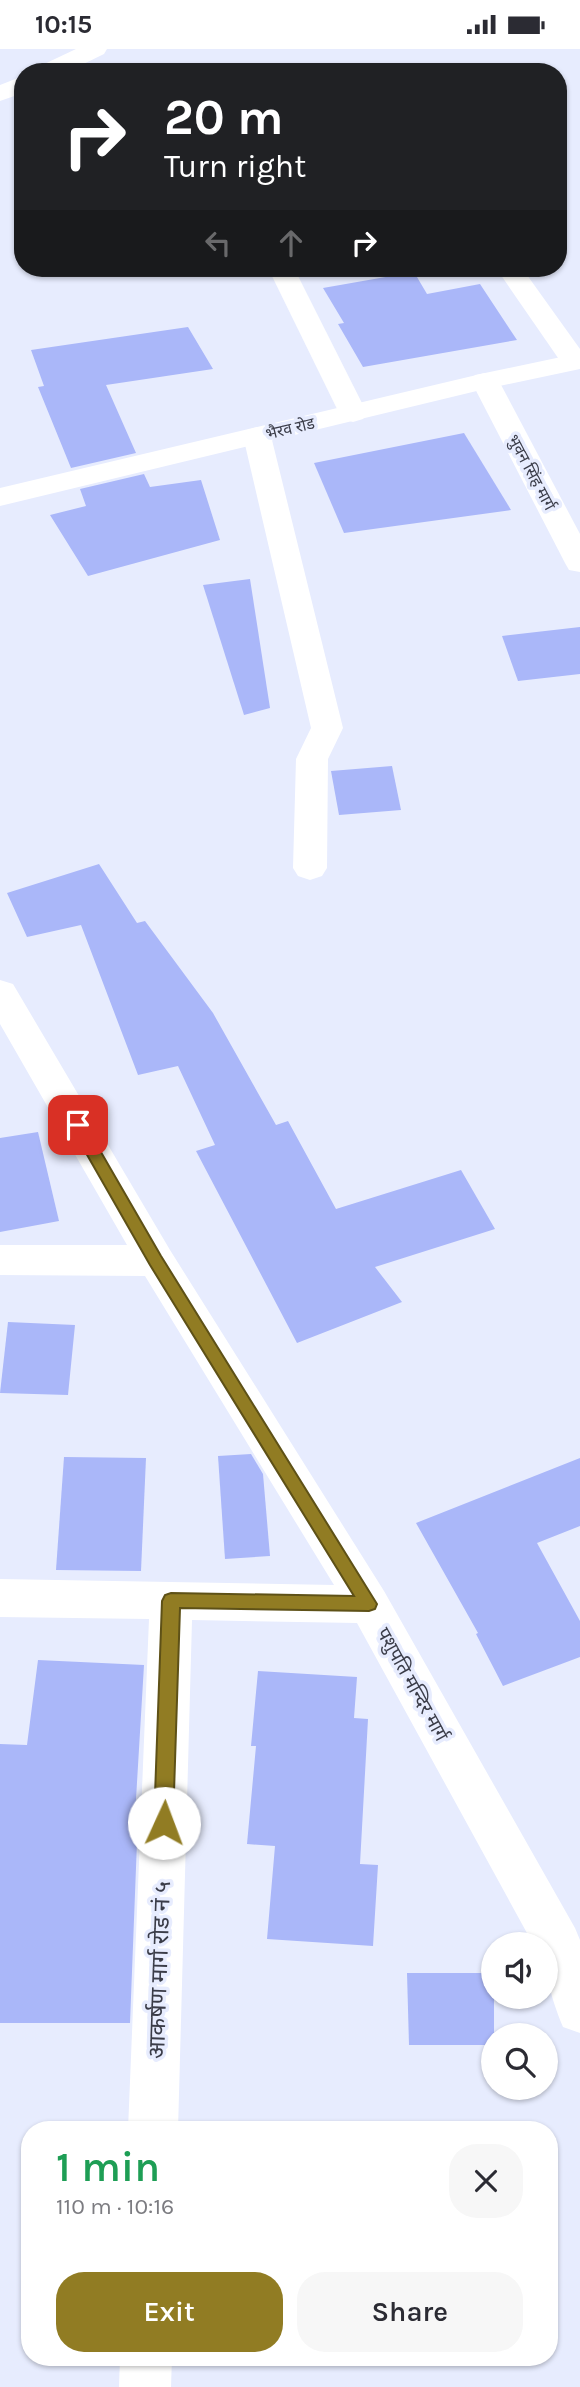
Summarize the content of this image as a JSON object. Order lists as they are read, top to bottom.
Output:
{
  "streets": {
    "street": [
      "भैरव रोड",
      "भुवन सिंह मार्ग",
      "पशुपति मन्दिर मार्ग",
      "आकर्षण मार्ग रोड नं ५"
    ]
  },
  "crossings": [
    ["भैरव रोड", "भुवन सिंह मार्ग"]
  ],
  "page": {
    "status": "10:15",
    "turn": ["20 m", "Turn right"],
    "heading": ["1 min", "110 m · 10:16"],
    "buttons": ["Exit", "Share"]
  }
}
